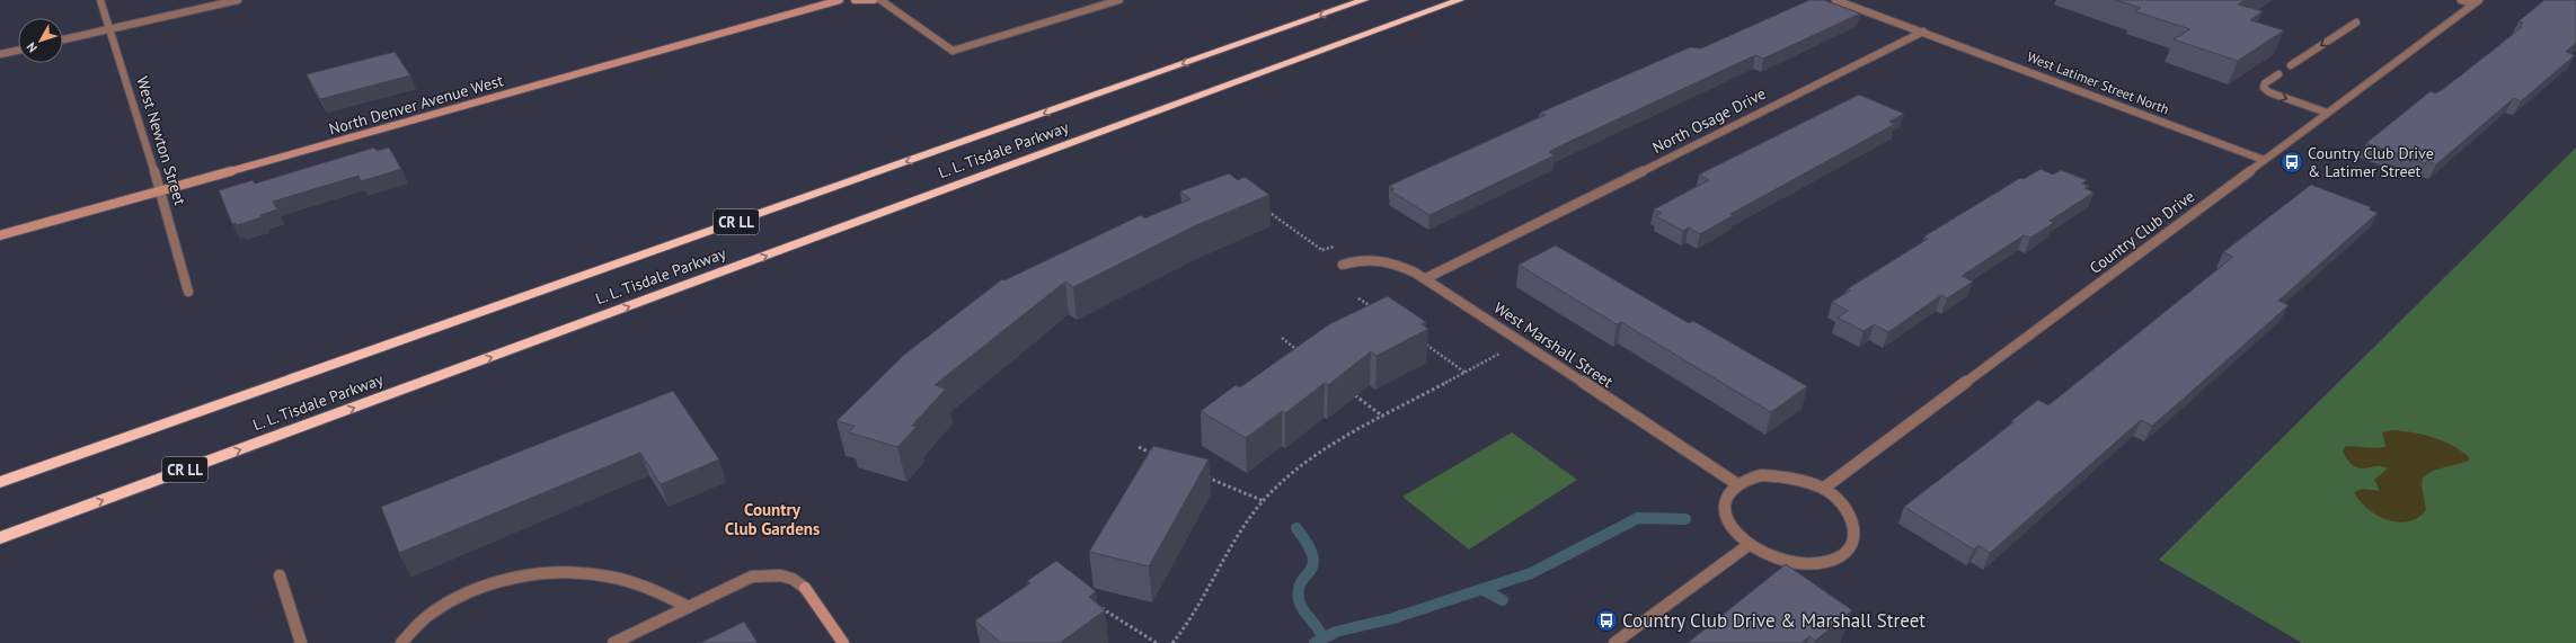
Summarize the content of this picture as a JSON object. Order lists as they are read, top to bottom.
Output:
{
  "streets": {
    "highway": ["L. L. Tisdale Parkway", "CR LL"],
    "street": [
      "West Latimer Street North",
      "North Denver Avenue West",
      "North Osage Drive",
      "West Newton Street",
      "Country Club Drive",
      "West Marshall Street"
    ]
  },
  "crossings": [
    ["West Latimer Street North", "North Osage Drive"],
    ["West Latimer Street North", "Country Club Drive"],
    ["North Denver Avenue West", "West Newton Street"],
    ["North Osage Drive", "West Marshall Street"],
    ["Country Club Drive", "West Marshall Street"]
  ],
  "districts": ["Country Club Gardens"],
  "places": {
    "bus stop": ["Country Club Drive & Latimer Street", "Country Club Drive & Marshall Street"]
  },
  "north": "bottom left"
}
